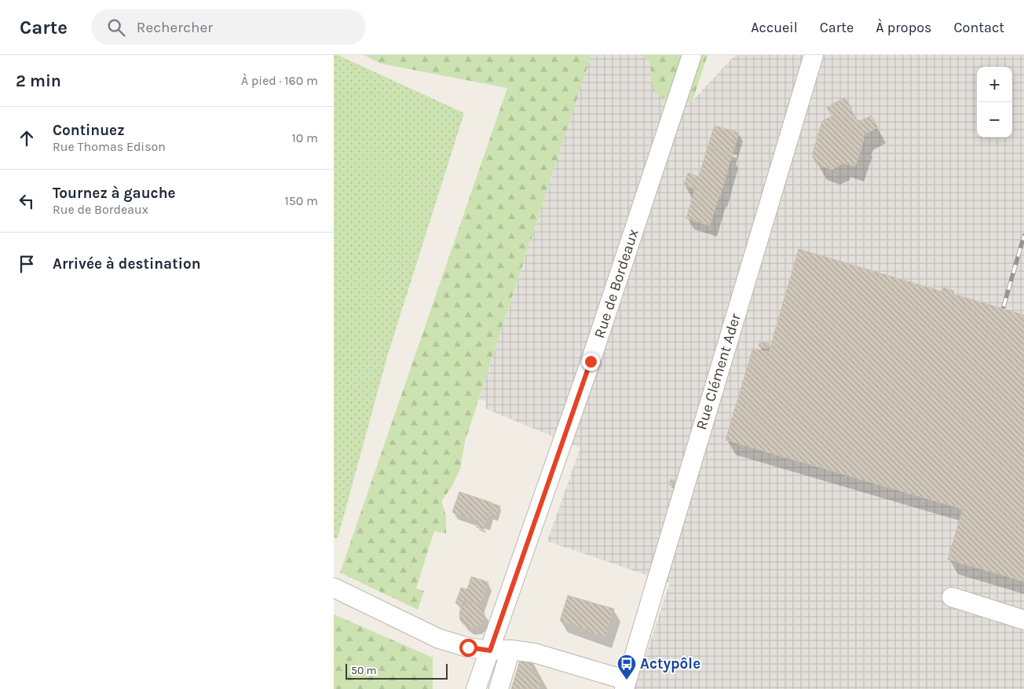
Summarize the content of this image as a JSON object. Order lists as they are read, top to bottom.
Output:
{
  "streets": {
    "street": ["Rue de Bordeaux", "Rue Clément Ader"]
  },
  "places": {
    "bus stop": ["Actypôle"]
  },
  "scale_bar": "50 m",
  "page": {
    "header": "Carte",
    "search": "Rechercher",
    "nav": [
      "Accueil",
      "Carte",
      "À propos",
      "Contact"
    ],
    "heading": ["2 min", "À pied · 160 m"],
    "map_buttons": ["+", "−"],
    "list": [
      ["Continuez", "Rue Thomas Edison", "10 m"],
      ["Tournez à gauche", "Rue de Bordeaux", "150 m"],
      "Arrivée à destination"
    ],
    "scale": "50 m"
  }
}
